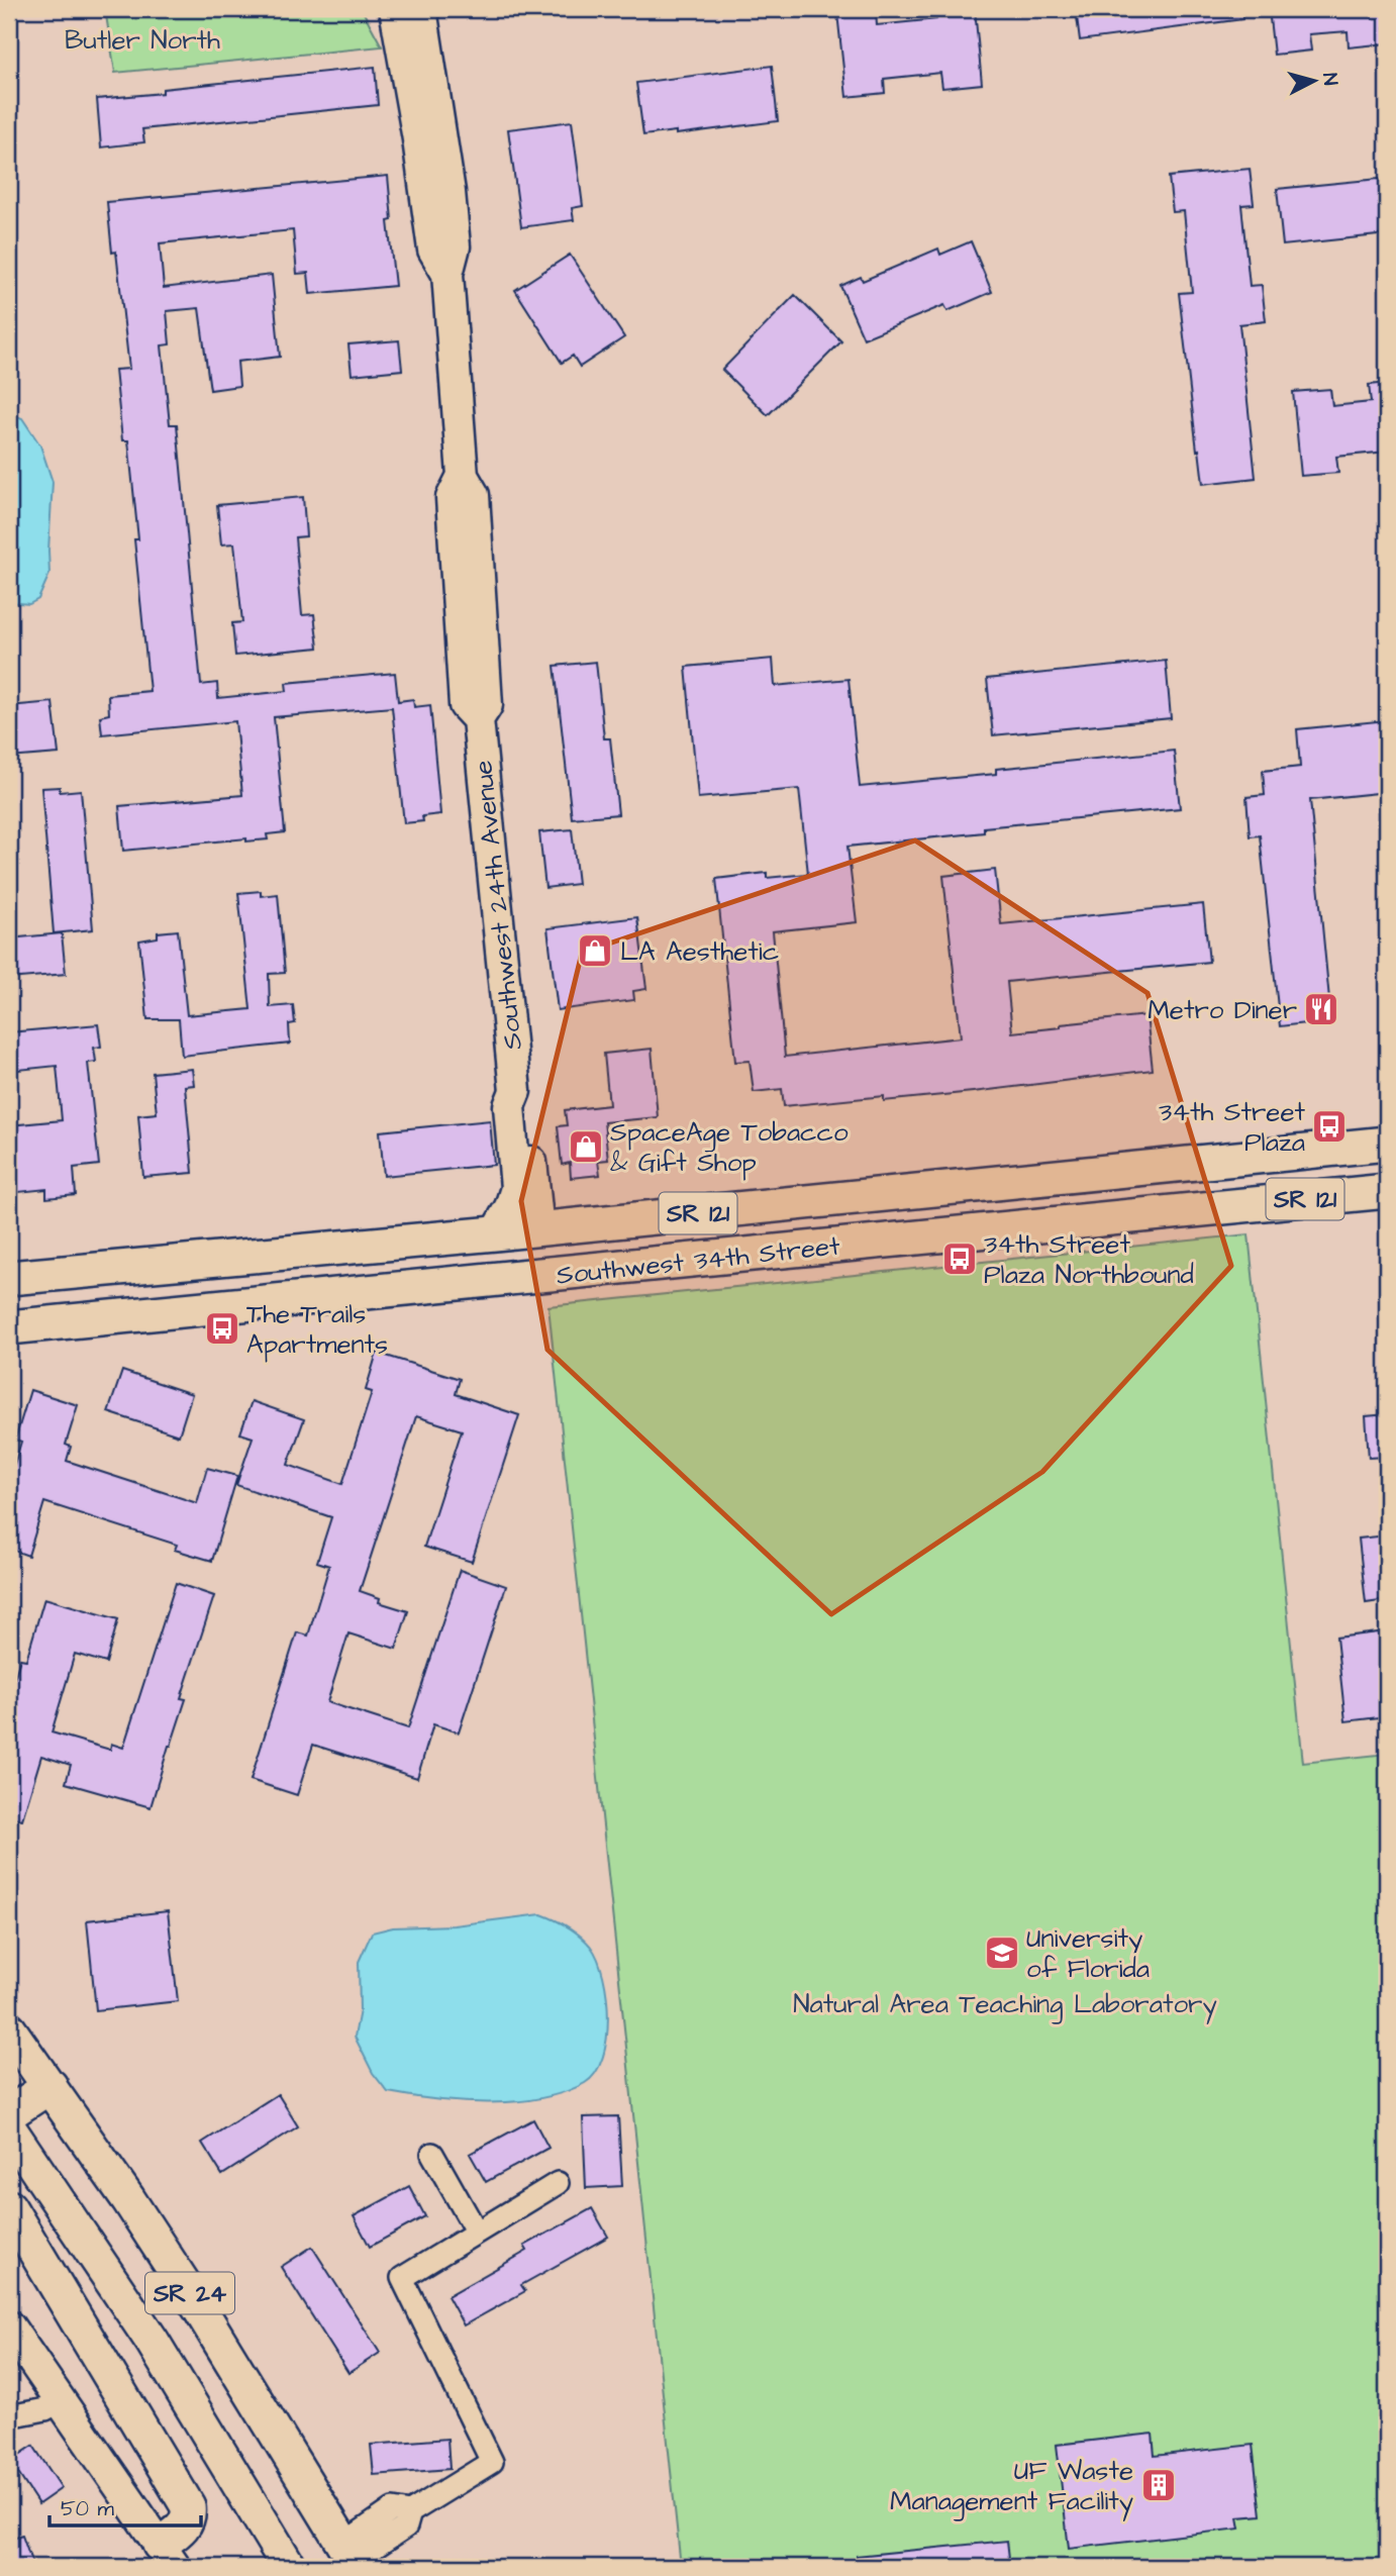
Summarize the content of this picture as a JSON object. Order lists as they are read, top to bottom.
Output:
{
  "streets": {
    "main road": ["SR 121", "Southwest 34th Street", "SR 24"],
    "street": ["Southwest 24th Avenue"]
  },
  "crossings": [
    ["Southwest 24th Avenue", "Southwest 34th Street"]
  ],
  "parks": ["Butler North", "Natural Area Teaching Laboratory"],
  "places": {
    "shop": ["LA Aesthetic", "SpaceAge Tobacco & Gift Shop"],
    "restaurant": ["Metro Diner"],
    "bus stop": ["34th Street Plaza", "34th Street Plaza Northbound", "The Trails Apartments"],
    "school or university": ["University of Florida"],
    "building": ["UF Waste Management Facility"]
  },
  "scale_bar": "50 m",
  "north": "right"
}
